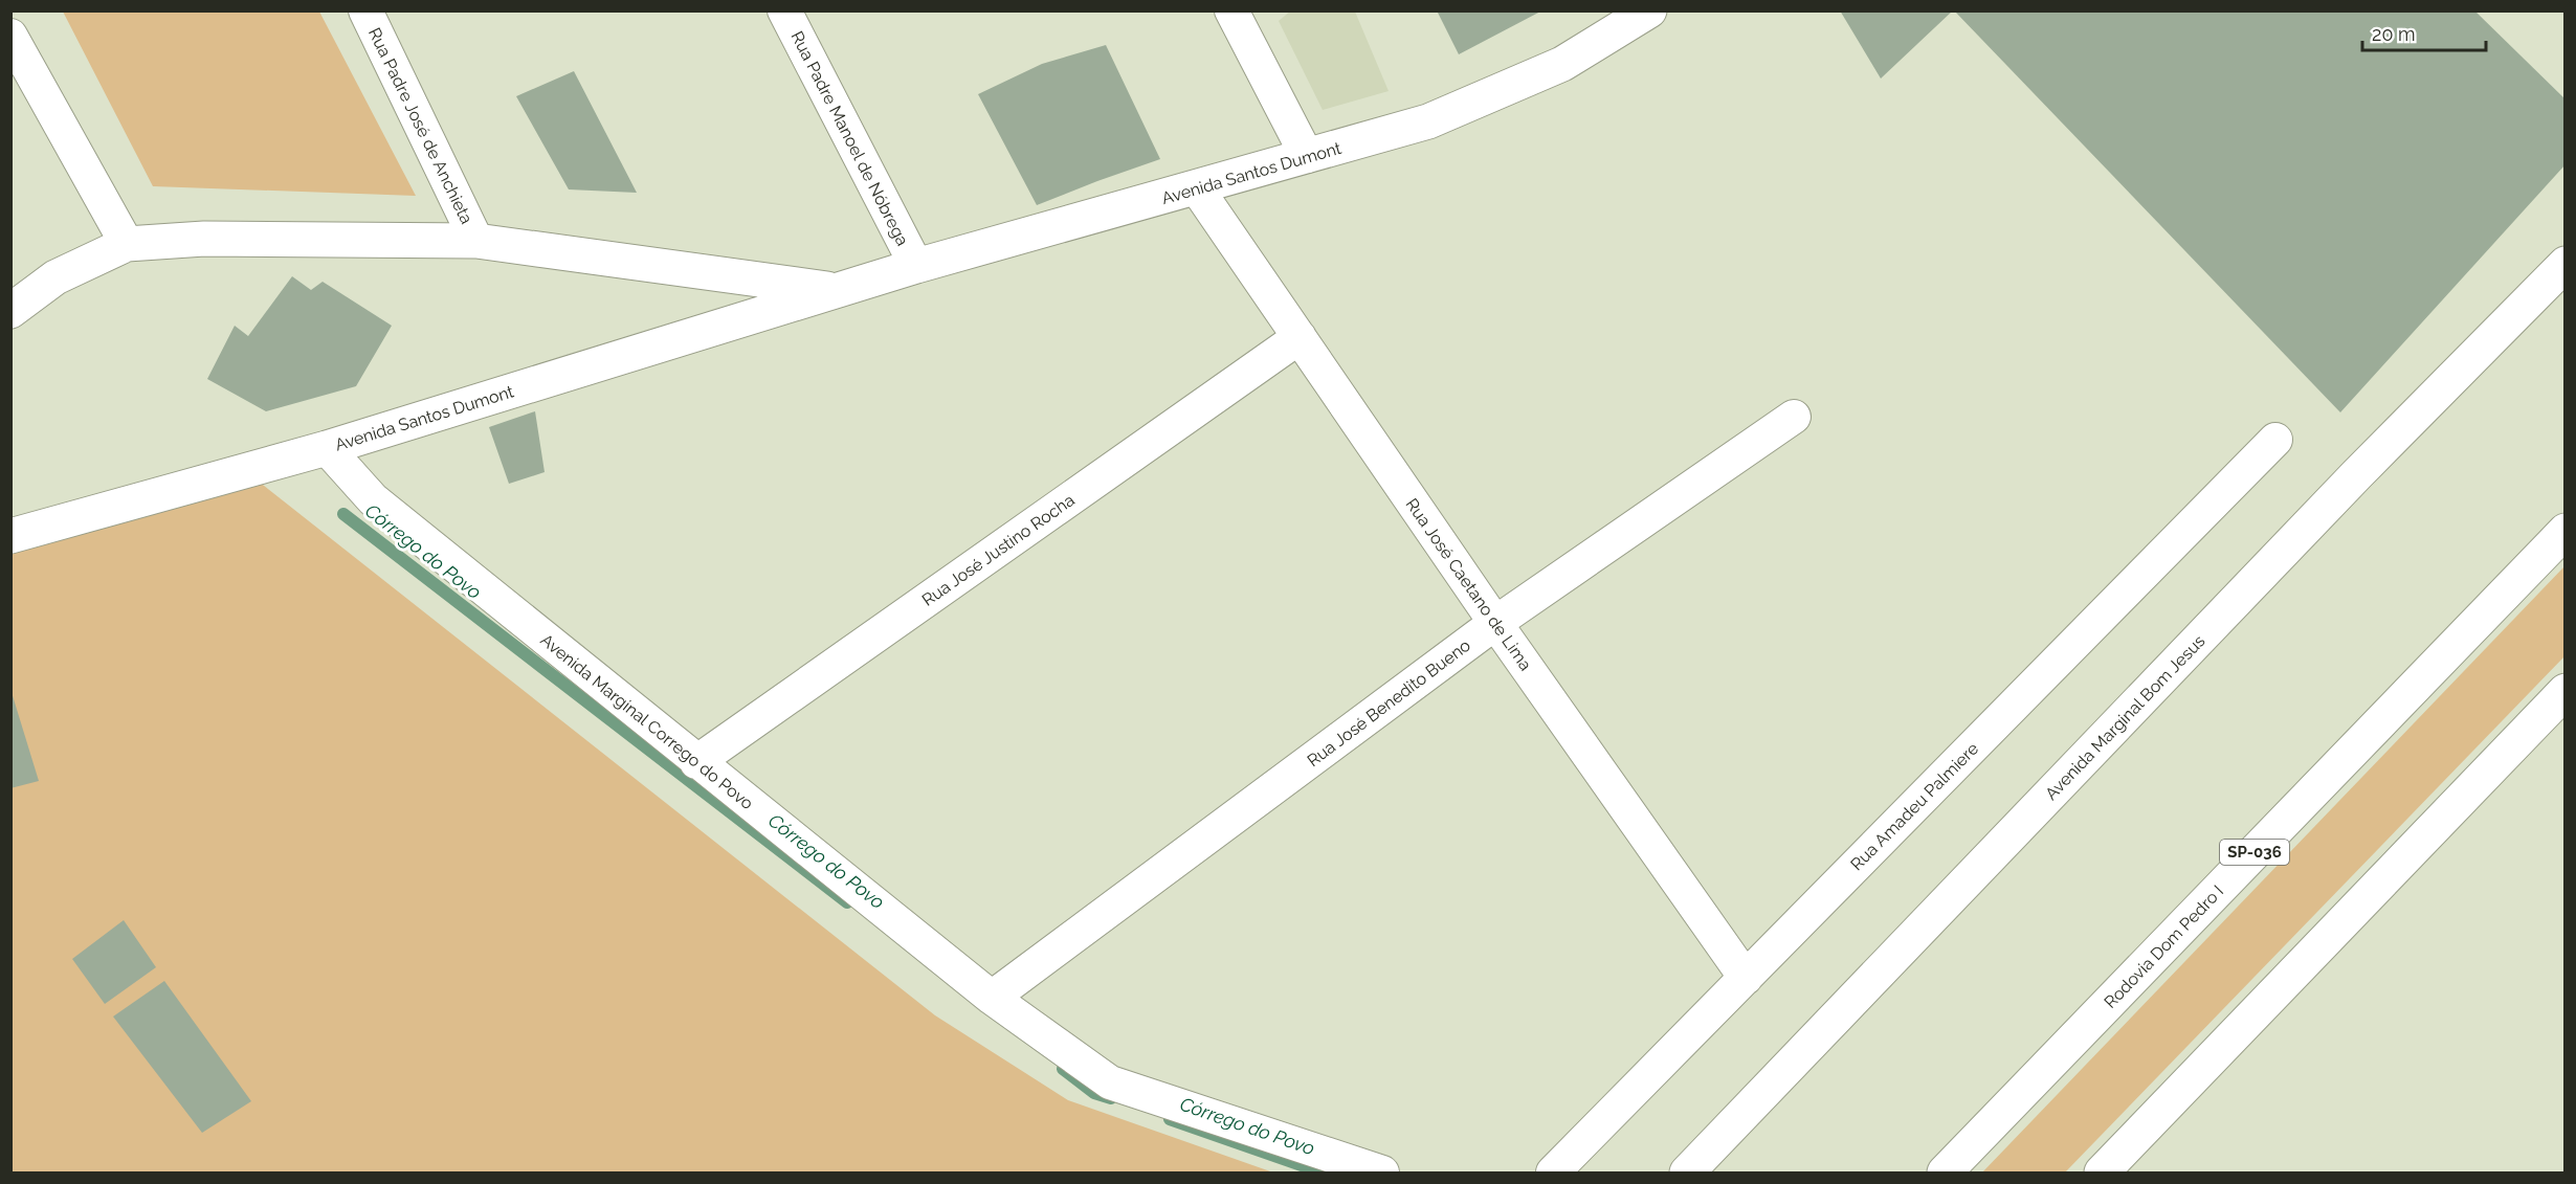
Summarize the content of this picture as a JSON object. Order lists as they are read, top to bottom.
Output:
{
  "streets": {
    "main road": [
      "Avenida Santos Dumont",
      "Avenida Marginal Bom Jesus",
      "SP-036",
      "Rodovia Dom Pedro I"
    ],
    "street": [
      "Rua Padre José de Anchieta",
      "Rua Padre Manoel de Nóbrega",
      "Rua José Justino Rocha",
      "Rua José Caetano de Lima",
      "Rua José Benedito Bueno",
      "Avenida Marginal Corrego do Povo",
      "Rua Amadeu Palmiere"
    ]
  },
  "crossings": [
    ["Rua Padre José de Anchieta", "Avenida Santos Dumont"],
    ["Rua Padre Manoel de Nóbrega", "Avenida Santos Dumont"],
    ["Avenida Santos Dumont", "Rua José Caetano de Lima"],
    ["Avenida Santos Dumont", "Avenida Marginal Corrego do Povo"],
    ["Rua José Justino Rocha", "Rua José Caetano de Lima"],
    ["Rua José Justino Rocha", "Avenida Marginal Corrego do Povo"],
    ["Rua José Caetano de Lima", "Rua José Benedito Bueno"],
    ["Rua José Caetano de Lima", "Rua Amadeu Palmiere"],
    ["Rua José Benedito Bueno", "Avenida Marginal Corrego do Povo"]
  ],
  "water": ["Córrego do Povo"],
  "scale_bar": "20 m"
}
